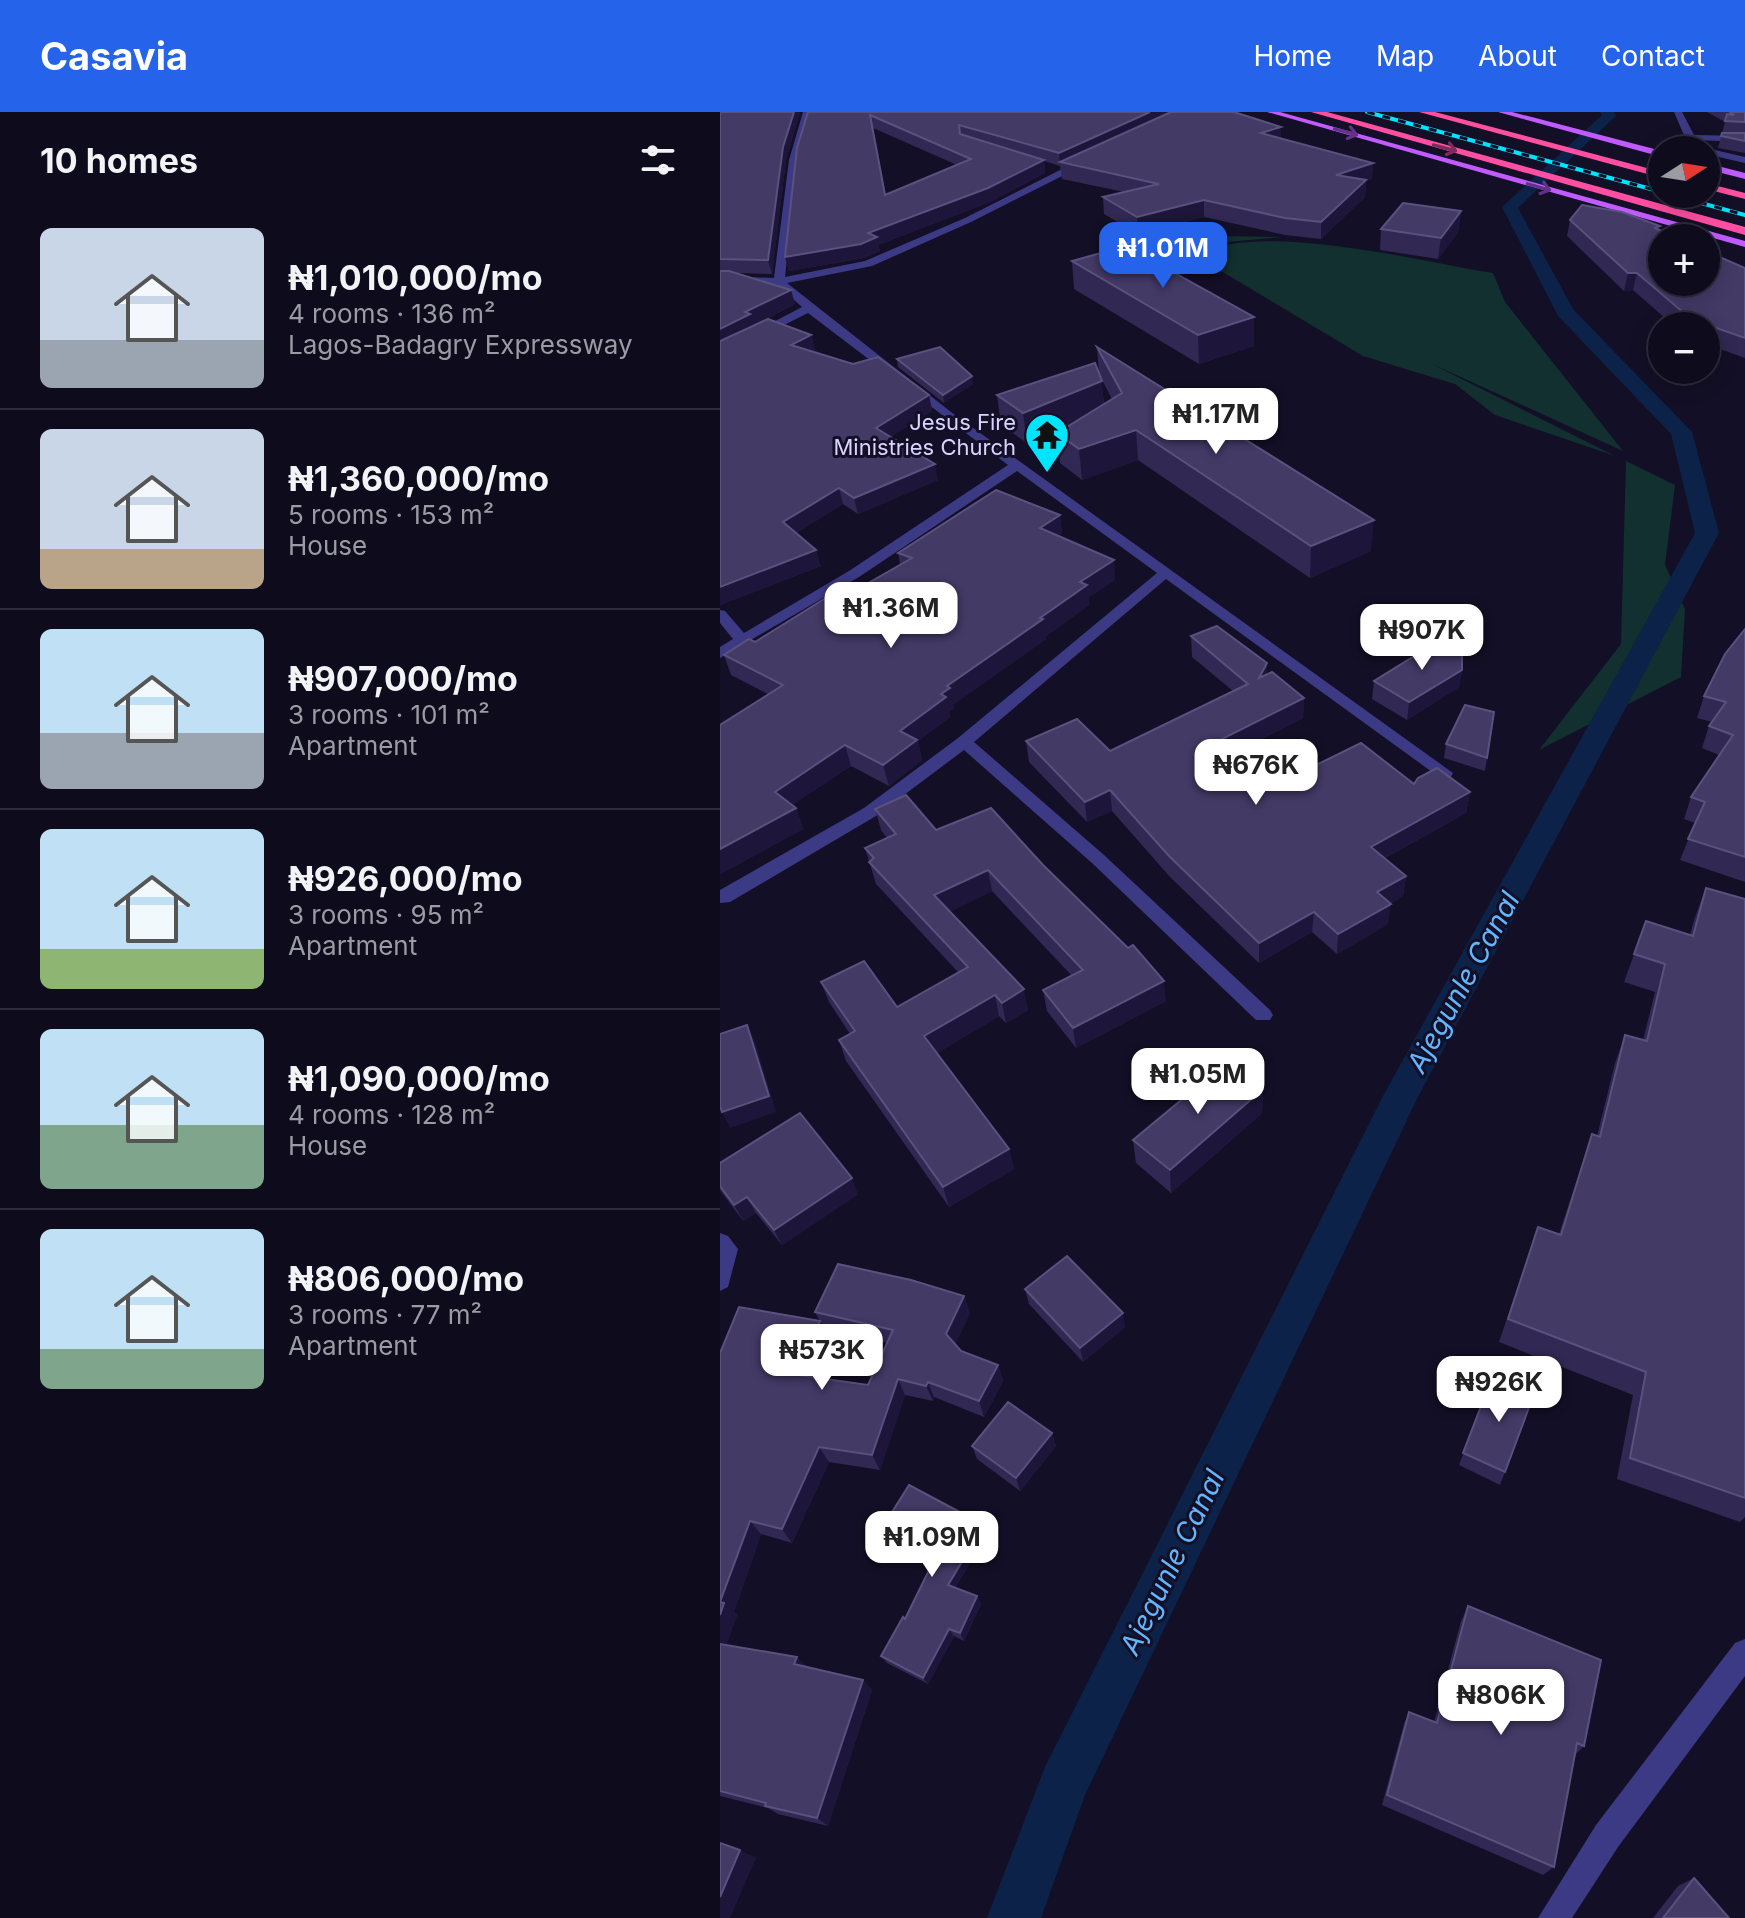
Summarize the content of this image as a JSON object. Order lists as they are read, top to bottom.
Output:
{
  "water": ["Ajegunle Canal"],
  "places": {
    "temple": ["Jesus Fire Ministries Church"]
  },
  "north": "right",
  "page": {
    "header": "Casavia",
    "nav": [
      "Home",
      "Map",
      "About",
      "Contact"
    ],
    "heading": "10 homes",
    "map_buttons": ["+", "−"],
    "list": [
      {
        "name": "₦1,010,000/mo",
        "note": "4 rooms · 136 m² · Lagos-Badagry Expressway"
      },
      {
        "name": "₦1,360,000/mo",
        "note": "5 rooms · 153 m² · House"
      },
      {
        "name": "₦907,000/mo",
        "note": "3 rooms · 101 m² · Apartment"
      },
      {
        "name": "₦926,000/mo",
        "note": "3 rooms · 95 m² · Apartment"
      },
      {
        "name": "₦1,090,000/mo",
        "note": "4 rooms · 128 m² · House"
      },
      {
        "name": "₦806,000/mo",
        "note": "3 rooms · 77 m² · Apartment"
      }
    ],
    "price": [
      "₦1.01M",
      "₦1.17M",
      "₦1.36M",
      "₦907K",
      "₦676K",
      "₦1.05M",
      "₦573K",
      "₦926K",
      "₦1.09M",
      "₦806K"
    ]
  }
}
